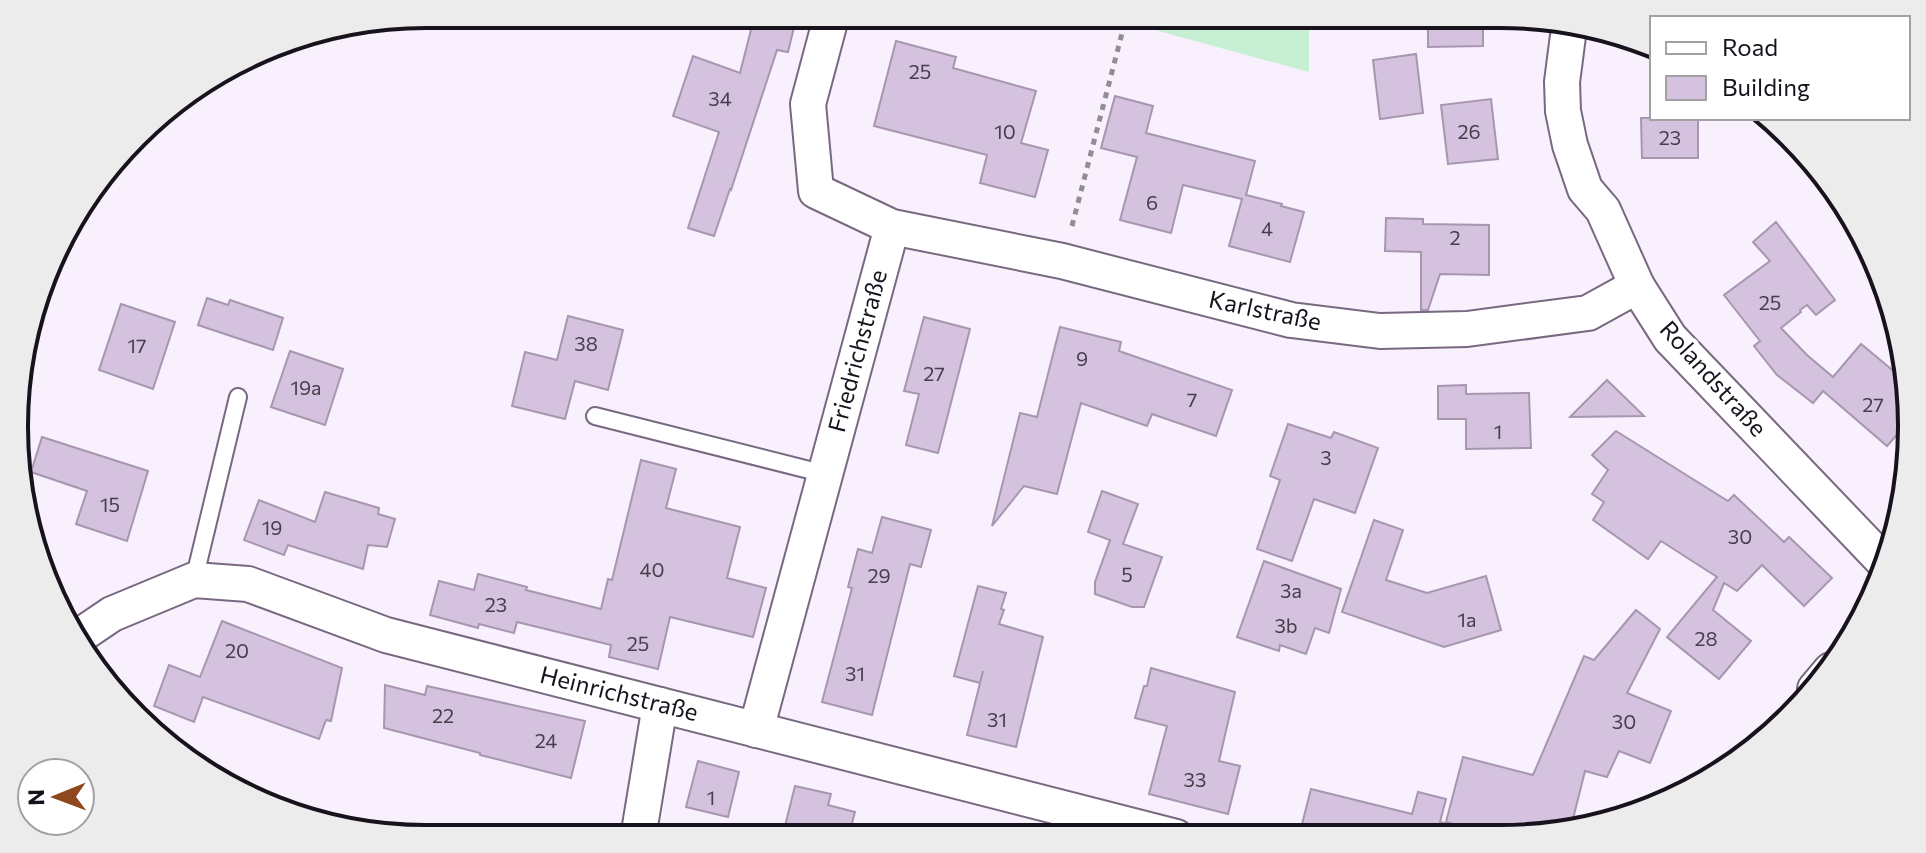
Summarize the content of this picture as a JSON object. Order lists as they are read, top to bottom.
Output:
{
  "streets": {
    "street": [
      "Karlstraße",
      "Friedrichstraße",
      "Rolandstraße",
      "Heinrichstraße"
    ]
  },
  "crossings": [
    ["Karlstraße", "Friedrichstraße"],
    ["Karlstraße", "Rolandstraße"],
    ["Friedrichstraße", "Heinrichstraße"]
  ],
  "house_numbers": [
    "25",
    "34",
    "10",
    "26",
    "23",
    "6",
    "4",
    "2",
    "25",
    "38",
    "17",
    "9",
    "27",
    "19a",
    "7",
    "27",
    "1",
    "3",
    "15",
    "19",
    "30",
    "40",
    "5",
    "29",
    "3a",
    "23",
    "1a",
    "3b",
    "28",
    "25",
    "20",
    "31",
    "22",
    "31",
    "30",
    "24",
    "33",
    "1"
  ],
  "legend": ["Road", "Building"],
  "north": "left"
}
